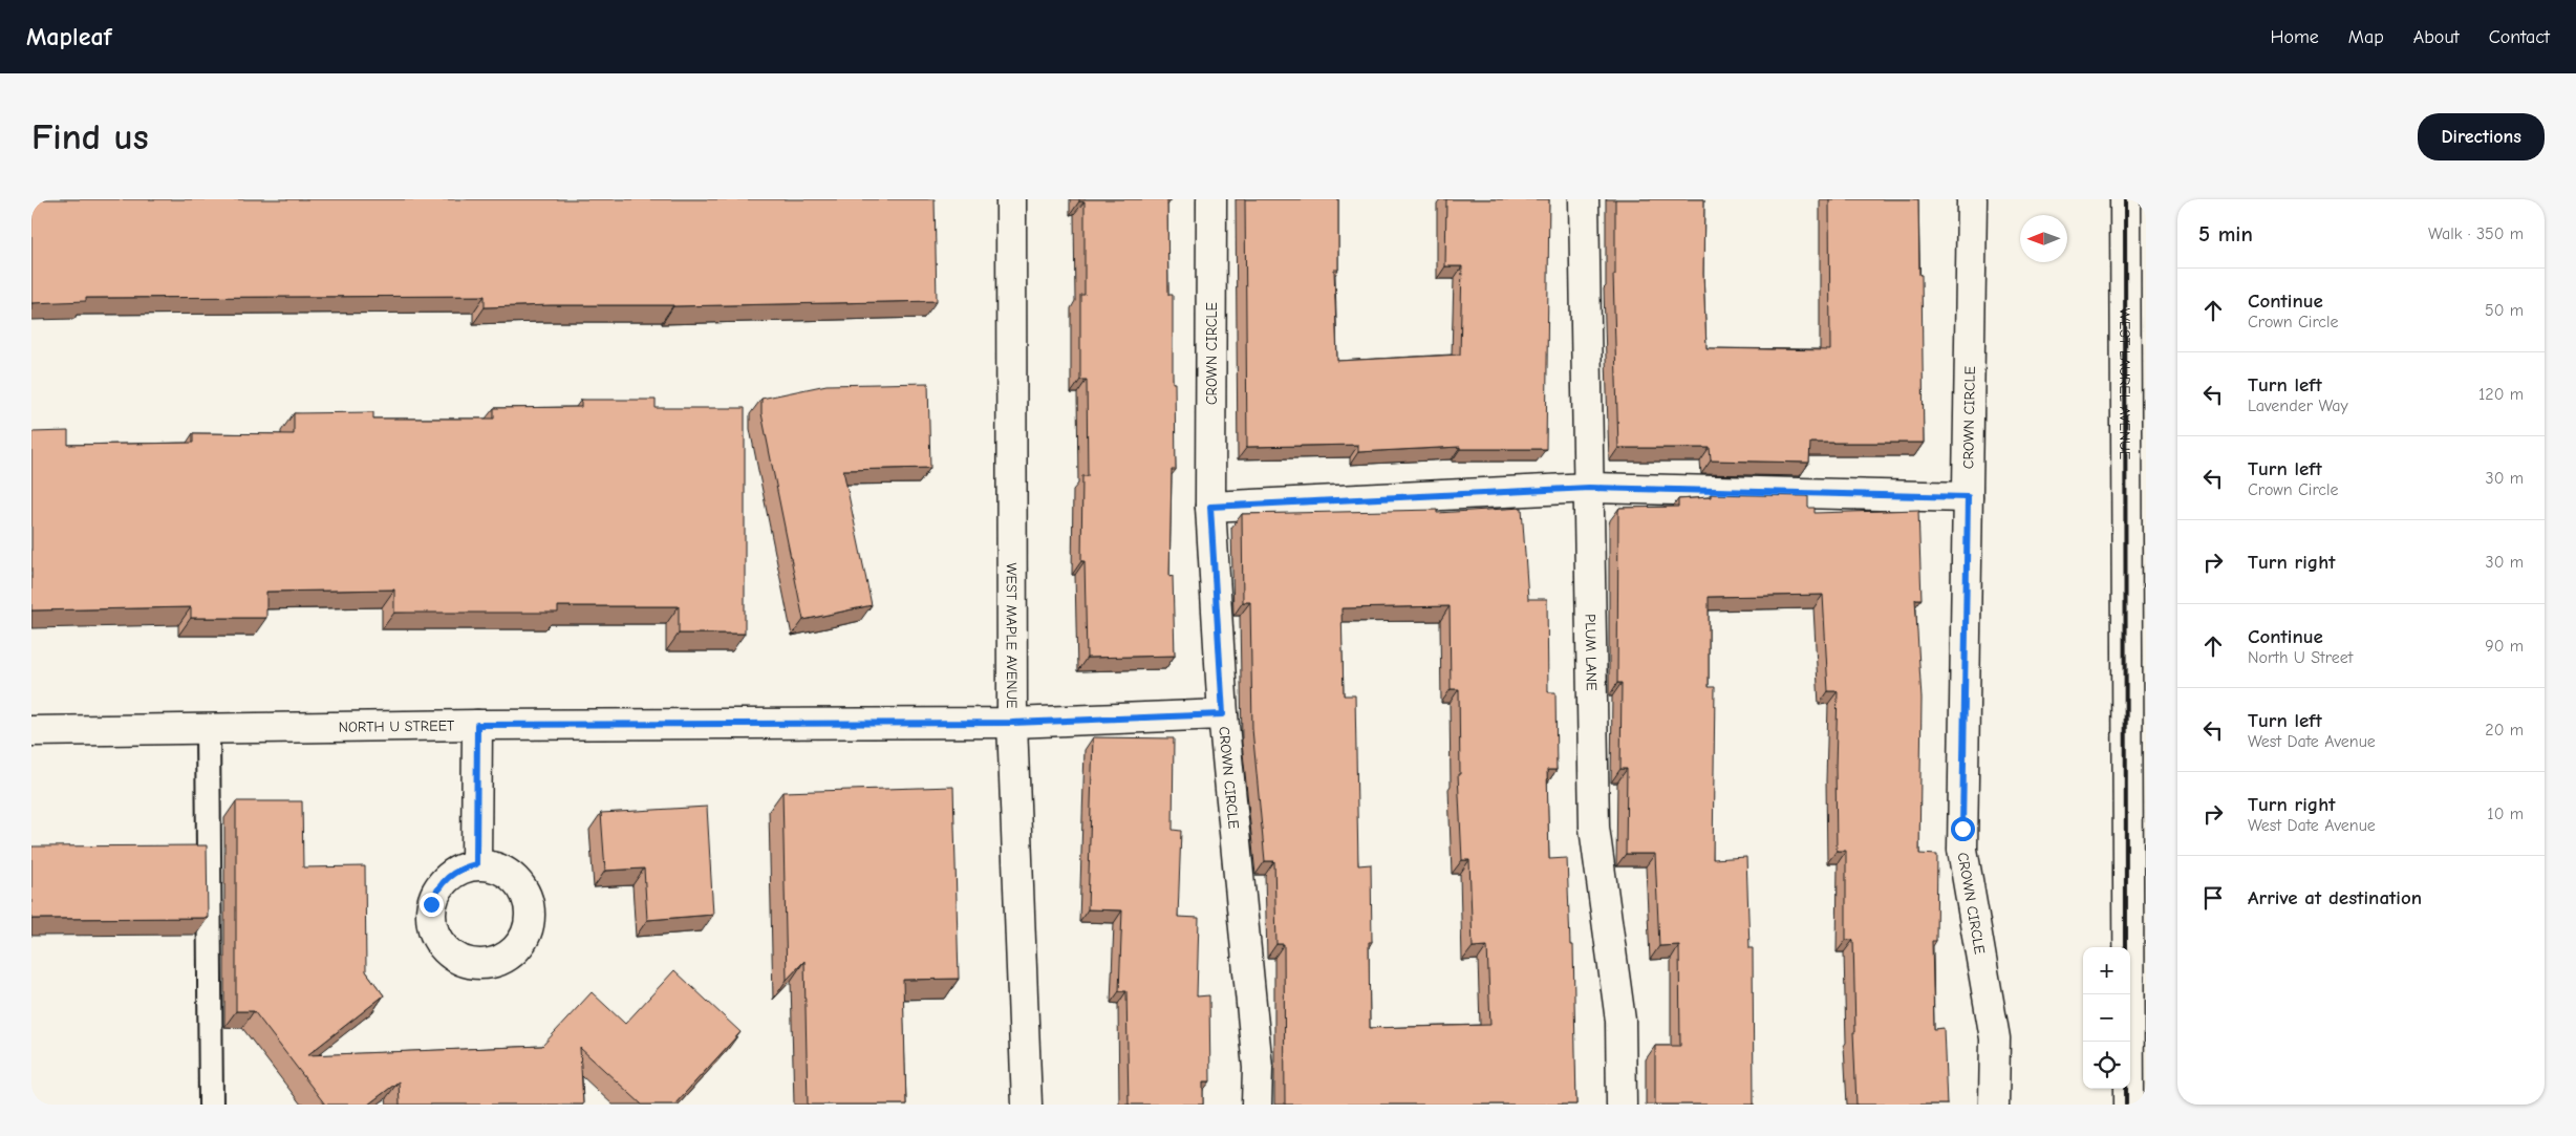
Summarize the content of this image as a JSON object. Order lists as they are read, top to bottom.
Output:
{
  "streets": {
    "street": [
      "CROWN CIRCLE",
      "WEST LAUREL AVENUE",
      "WEST MAPLE AVENUE",
      "PLUM LANE",
      "NORTH U STREET"
    ]
  },
  "crossings": [
    ["CROWN CIRCLE", "NORTH U STREET"],
    ["WEST MAPLE AVENUE", "NORTH U STREET"]
  ],
  "north": "left",
  "page": {
    "header": "Mapleaf",
    "nav": [
      "Home",
      "Map",
      "About",
      "Contact"
    ],
    "buttons": "Directions",
    "title": "Find us",
    "heading": ["5 min", "Walk · 350 m"],
    "list": [
      ["Continue", "Crown Circle", "50 m"],
      ["Turn left", "Lavender Way", "120 m"],
      ["Turn left", "Crown Circle", "30 m"],
      ["Turn right", "30 m"],
      ["Continue", "North U Street", "90 m"],
      ["Turn left", "West Date Avenue", "20 m"],
      ["Turn right", "West Date Avenue", "10 m"],
      "Arrive at destination"
    ],
    "map_buttons": ["+", "−"]
  }
}
